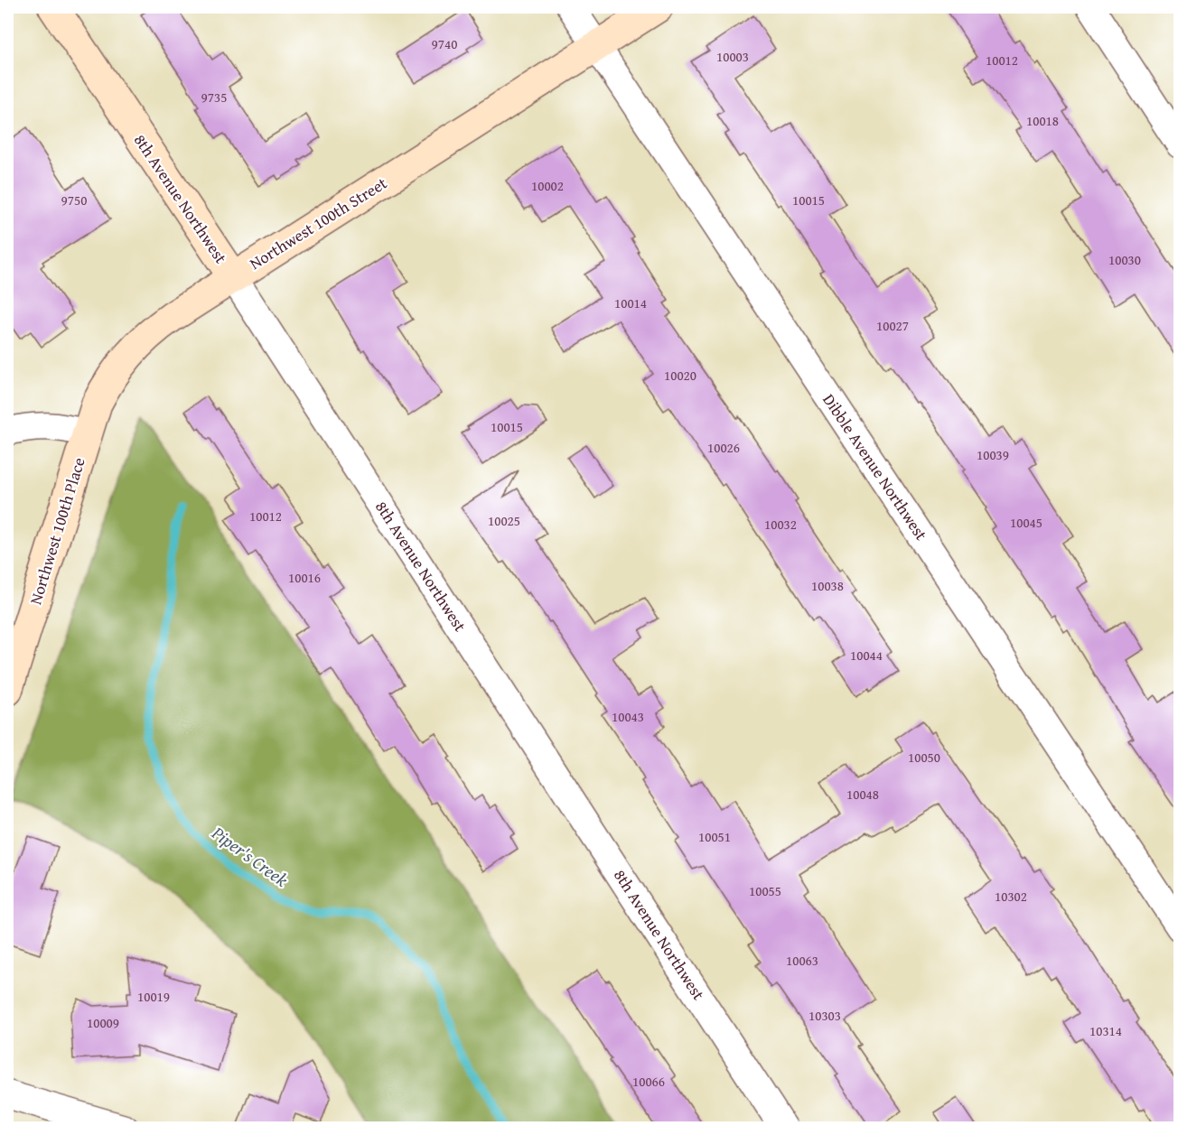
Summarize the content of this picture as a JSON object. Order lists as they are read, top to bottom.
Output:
{
  "streets": {
    "main road": ["8th Avenue Northwest", "Northwest 100th Street", "Northwest 100th Place"],
    "street": ["Dibble Avenue Northwest"]
  },
  "crossings": [
    ["8th Avenue Northwest", "Northwest 100th Street"],
    ["Northwest 100th Street", "Dibble Avenue Northwest"],
    ["Northwest 100th Street", "Northwest 100th Place"]
  ],
  "water": ["Piper's Creek"],
  "house_numbers": [
    "9740",
    "10003",
    "10012",
    "9735",
    "10018",
    "10002",
    "9750",
    "10015",
    "10030",
    "10014",
    "10027",
    "10020",
    "10015",
    "10026",
    "10039",
    "10012",
    "10025",
    "10045",
    "10032",
    "10016",
    "10038",
    "10044",
    "10043",
    "10050",
    "10048",
    "10051",
    "10055",
    "10302",
    "10063",
    "10019",
    "10303",
    "10009",
    "10314",
    "10066"
  ]
}
